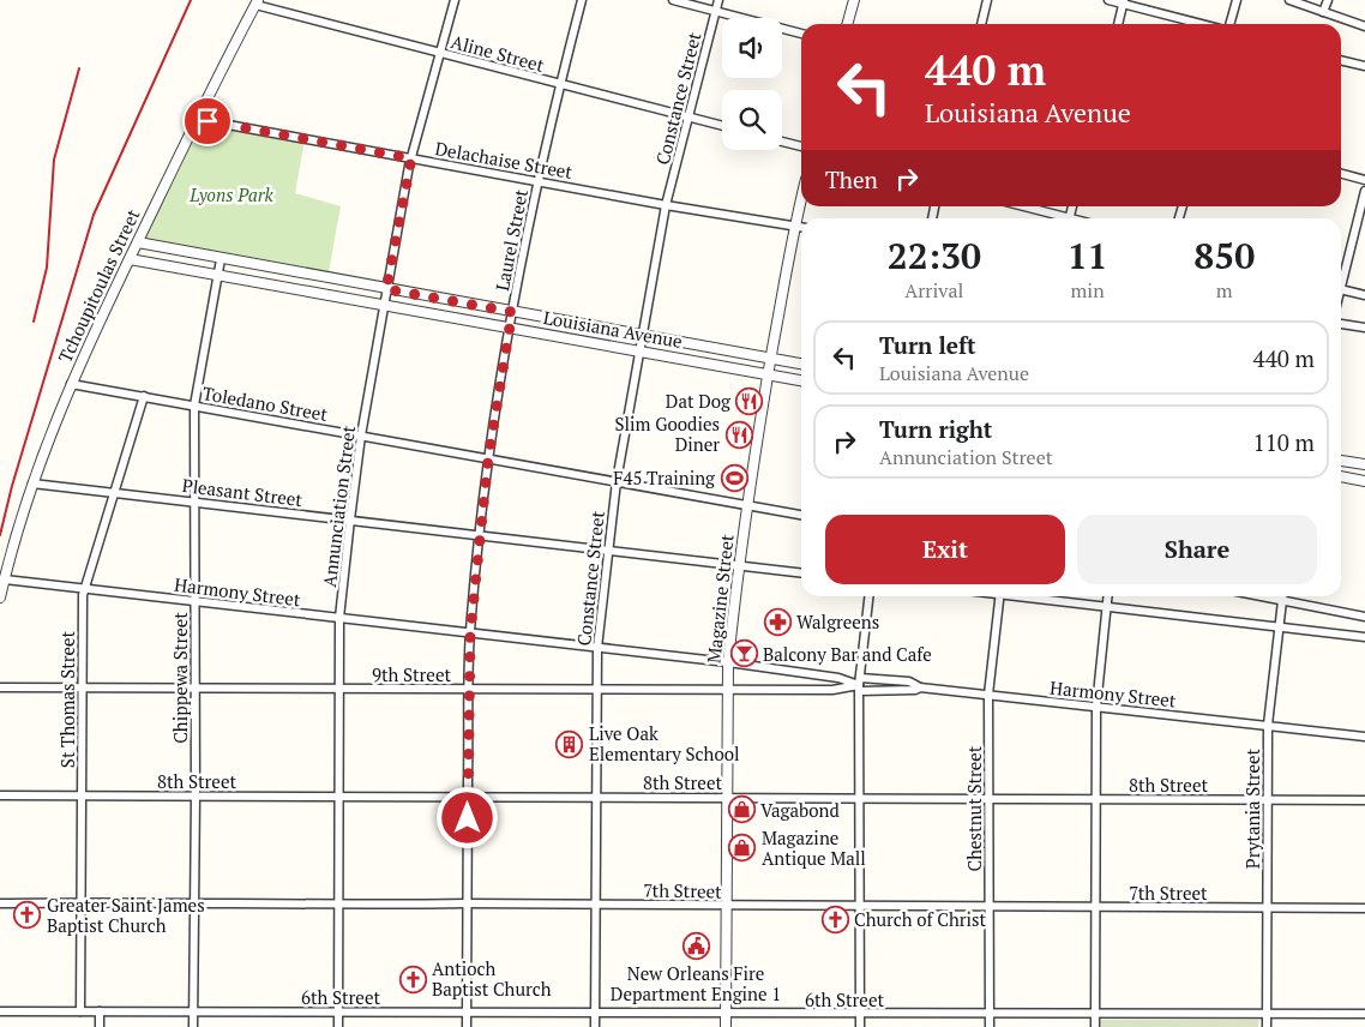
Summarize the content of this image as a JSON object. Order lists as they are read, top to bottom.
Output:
{
  "streets": {
    "street": [
      "Aline Street",
      "Constance Street",
      "Delachaise Street",
      "Laurel Street",
      "Tchoupitoulas Street",
      "Louisiana Avenue",
      "Toledano Street",
      "Pleasant Street",
      "Annunciation Street",
      "Harmony Street",
      "Magazine Street",
      "9th Street",
      "Chippewa Street",
      "St Thomas Street",
      "8th Street",
      "Chestnut Street",
      "Prytania Street",
      "7th Street",
      "6th Street"
    ]
  },
  "crossings": [
    ["Aline Street", "Constance Street"],
    ["Aline Street", "Laurel Street"],
    ["Aline Street", "Tchoupitoulas Street"],
    ["Aline Street", "Annunciation Street"],
    ["Constance Street", "Delachaise Street"],
    ["Constance Street", "Louisiana Avenue"],
    ["Constance Street", "Toledano Street"],
    ["Constance Street", "Pleasant Street"],
    ["Constance Street", "Harmony Street"],
    ["Constance Street", "9th Street"],
    ["Constance Street", "8th Street"],
    ["Constance Street", "7th Street"],
    ["Constance Street", "6th Street"],
    ["Delachaise Street", "Laurel Street"],
    ["Delachaise Street", "Tchoupitoulas Street"],
    ["Delachaise Street", "Annunciation Street"],
    ["Delachaise Street", "Magazine Street"],
    ["Laurel Street", "Louisiana Avenue"],
    ["Laurel Street", "Toledano Street"],
    ["Laurel Street", "Pleasant Street"],
    ["Laurel Street", "Harmony Street"],
    ["Laurel Street", "9th Street"],
    ["Laurel Street", "8th Street"],
    ["Laurel Street", "7th Street"],
    ["Laurel Street", "6th Street"],
    ["Tchoupitoulas Street", "Louisiana Avenue"],
    ["Tchoupitoulas Street", "Toledano Street"],
    ["Tchoupitoulas Street", "Pleasant Street"],
    ["Tchoupitoulas Street", "Harmony Street"],
    ["Louisiana Avenue", "Annunciation Street"],
    ["Louisiana Avenue", "Magazine Street"],
    ["Louisiana Avenue", "Chippewa Street"],
    ["Toledano Street", "Annunciation Street"],
    ["Toledano Street", "Magazine Street"],
    ["Toledano Street", "Chippewa Street"],
    ["Toledano Street", "St Thomas Street"],
    ["Pleasant Street", "Annunciation Street"],
    ["Pleasant Street", "Magazine Street"],
    ["Pleasant Street", "Chippewa Street"],
    ["Pleasant Street", "St Thomas Street"],
    ["Annunciation Street", "Harmony Street"],
    ["Annunciation Street", "9th Street"],
    ["Annunciation Street", "8th Street"],
    ["Annunciation Street", "7th Street"],
    ["Annunciation Street", "6th Street"],
    ["Harmony Street", "Magazine Street"],
    ["Harmony Street", "9th Street"],
    ["Harmony Street", "Chippewa Street"],
    ["Harmony Street", "St Thomas Street"],
    ["Harmony Street", "Chestnut Street"],
    ["Harmony Street", "Prytania Street"],
    ["Magazine Street", "9th Street"],
    ["Magazine Street", "8th Street"],
    ["Magazine Street", "7th Street"],
    ["Magazine Street", "6th Street"],
    ["9th Street", "Chippewa Street"],
    ["9th Street", "St Thomas Street"],
    ["Chippewa Street", "8th Street"],
    ["Chippewa Street", "7th Street"],
    ["Chippewa Street", "6th Street"],
    ["St Thomas Street", "8th Street"],
    ["St Thomas Street", "7th Street"],
    ["St Thomas Street", "6th Street"],
    ["8th Street", "Chestnut Street"],
    ["8th Street", "Prytania Street"],
    ["Chestnut Street", "7th Street"],
    ["Chestnut Street", "6th Street"],
    ["Prytania Street", "7th Street"],
    ["Prytania Street", "6th Street"]
  ],
  "parks": ["Lyons Park"],
  "places": {
    "restaurant": ["Dat Dog", "Slim Goodies Diner"],
    "sports": ["F45 Training"],
    "pharmacy": ["Walgreens"],
    "bar": ["Balcony Bar and Cafe"],
    "building": ["Live Oak Elementary School"],
    "shop": ["Vagabond", "Magazine Antique Mall"],
    "church": ["Greater Saint James Baptist Church", "Church of Christ", "Antioch Baptist Church"],
    "public building": ["New Orleans Fire Department Engine 1"]
  },
  "page": {
    "turn": ["440 m", "Louisiana Avenue"],
    "then": "Then",
    "eta": [
      "22:30",
      "Arrival",
      "11",
      "min",
      "850",
      "m"
    ],
    "list": [
      {
        "name": "Turn left",
        "note": "Louisiana Avenue",
        "value": "440 m"
      },
      {
        "name": "Turn right",
        "note": "Annunciation Street",
        "value": "110 m"
      }
    ],
    "buttons": ["Exit", "Share"]
  }
}
